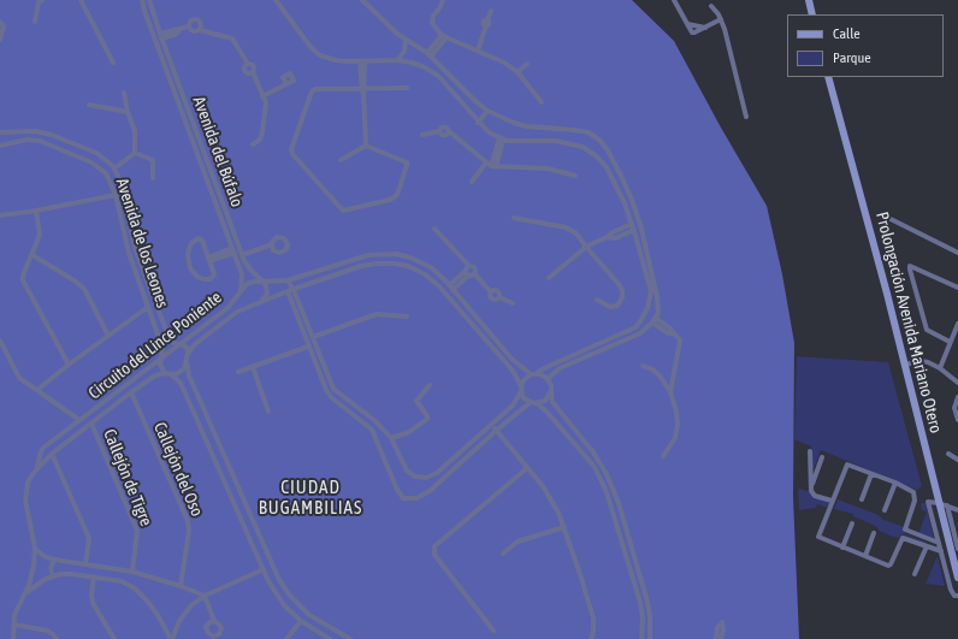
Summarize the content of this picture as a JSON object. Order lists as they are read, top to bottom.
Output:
{
  "streets": {
    "street": [
      "Avenida del Búfalo",
      "Avenida de los Leones",
      "Prolongación Avenida Mariano Otero",
      "Circuito del Lince Poniente",
      "Callejón del Oso",
      "Callejón de Tigre"
    ]
  },
  "crossings": [
    ["Avenida del Búfalo", "Circuito del Lince Poniente"],
    ["Avenida de los Leones", "Circuito del Lince Poniente"],
    ["Circuito del Lince Poniente", "Callejón del Oso"],
    ["Circuito del Lince Poniente", "Callejón de Tigre"]
  ],
  "districts": ["CIUDAD BUGAMBILIAS"],
  "legend": ["Calle", "Parque"]
}
